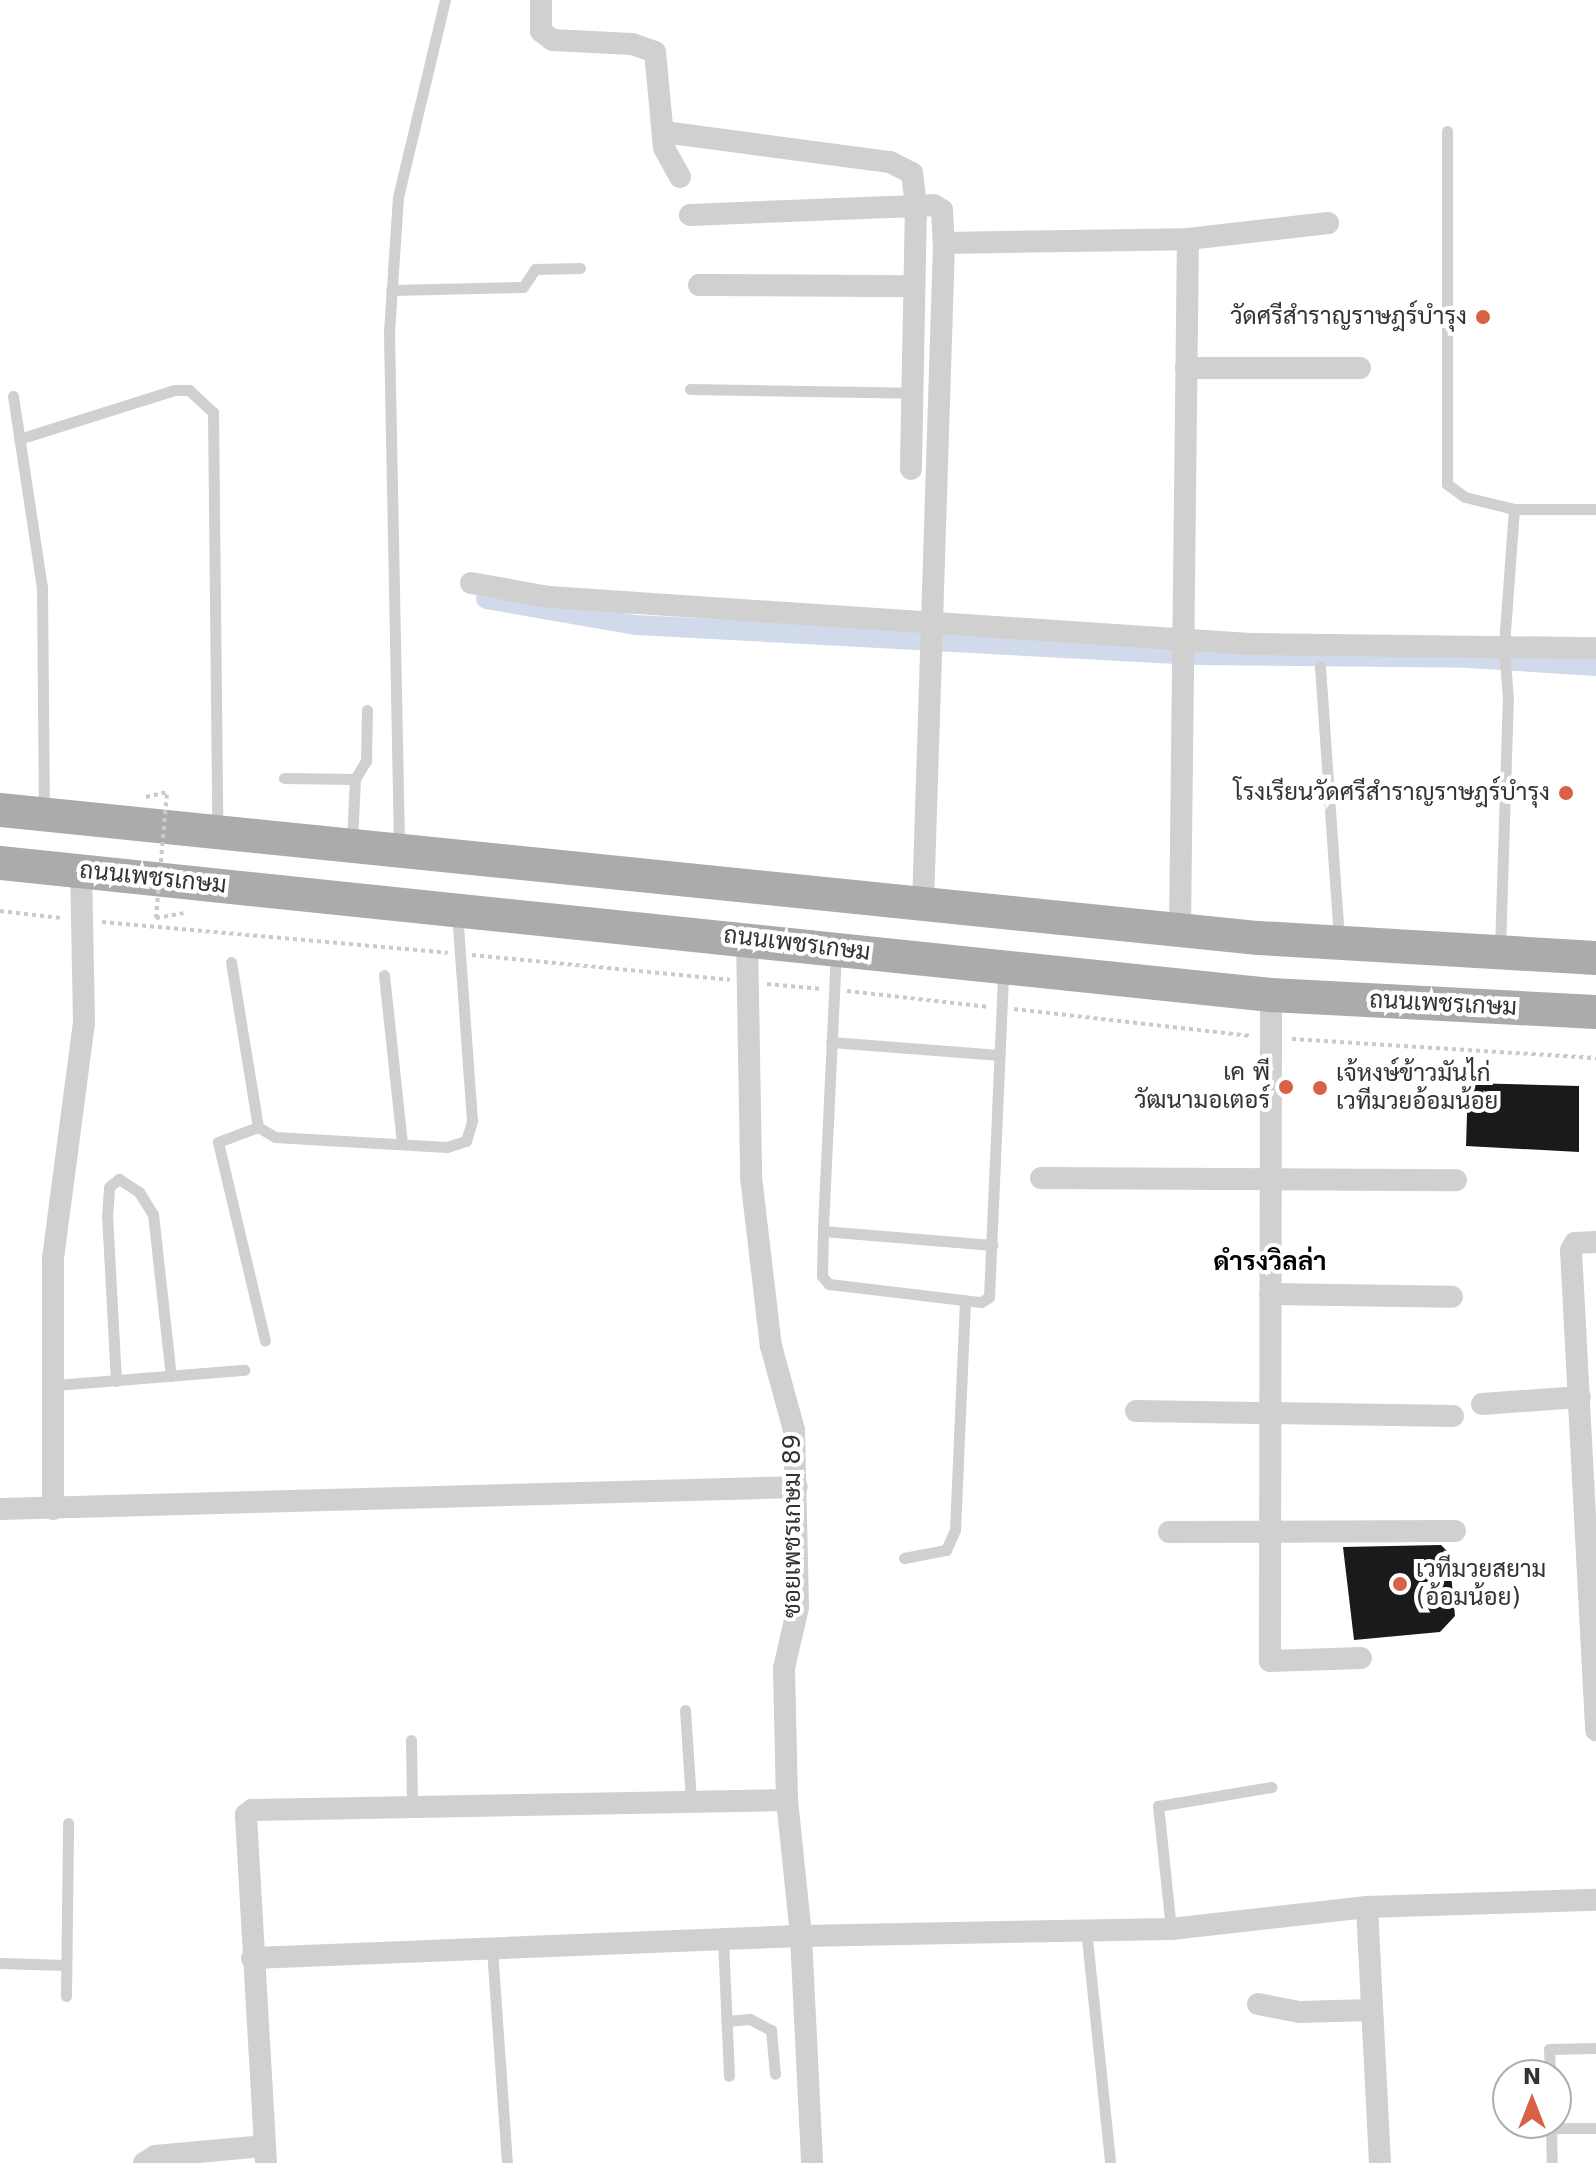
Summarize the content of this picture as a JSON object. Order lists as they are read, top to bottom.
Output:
{
  "streets": {
    "main road": ["ถนนเพชรเกษม"],
    "street": ["ซอยเพชรเกษม 89"]
  },
  "crossings": [
    ["ถนนเพชรเกษม", "ซอยเพชรเกษม 89"]
  ],
  "districts": ["ดำรงวิลล่า"],
  "places": [
    "วัดศรีสําราญราษฎร์บํารุง",
    "โรงเรียนวัดศรีสําราญราษฎร์บํารุง",
    "เค พี วัฒนามอเตอร์",
    "เจ้หงษ์ข้าวมันไก่ เวทีมวยอ้อมน้อย",
    "เวทีมวยสยาม (อ้อมน้อย)"
  ],
  "north": "top"
}
